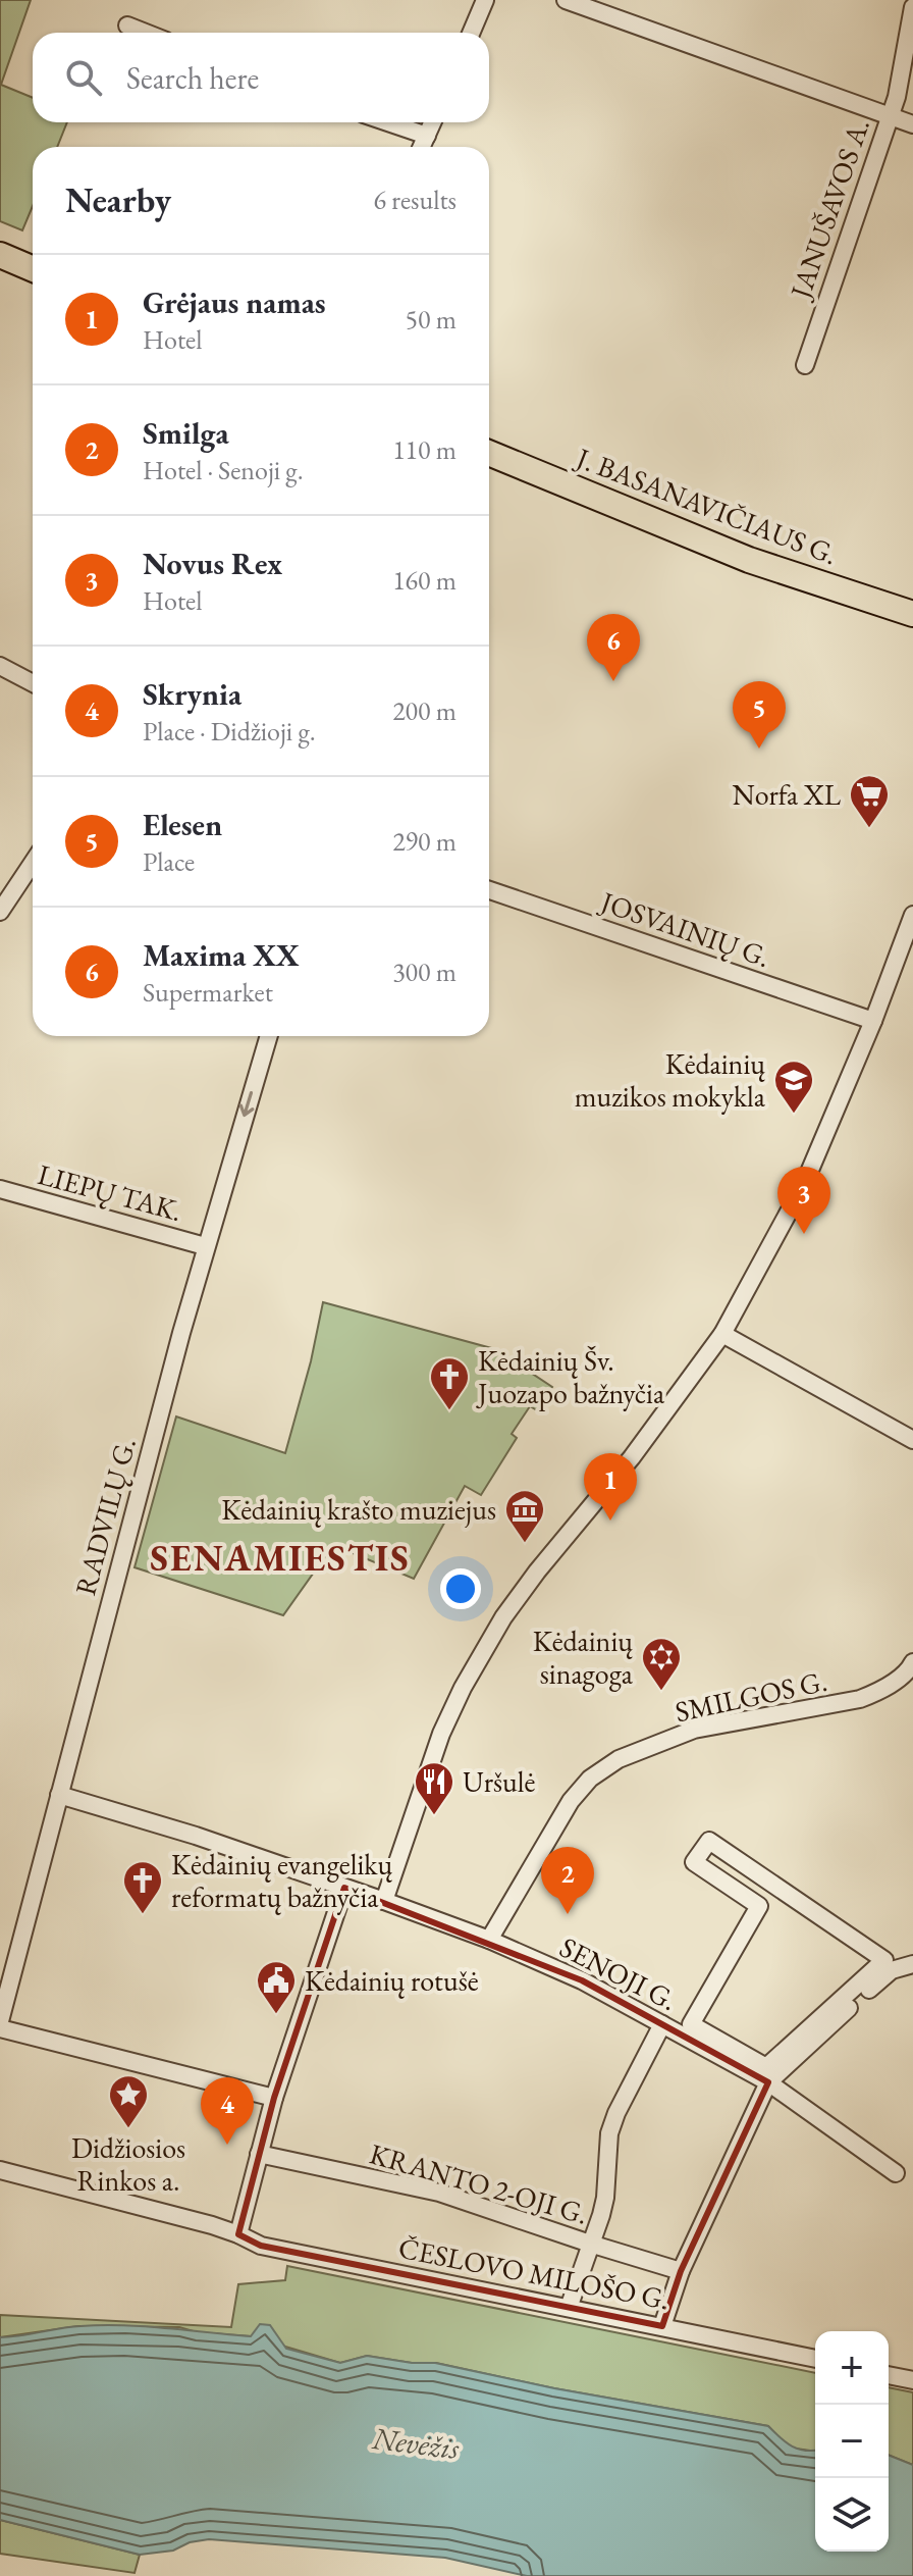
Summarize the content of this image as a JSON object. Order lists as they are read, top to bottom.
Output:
{
  "streets": {
    "main road": ["J. BASANAVIČIAUS G."],
    "street": [
      "JANUŠAVOS A.",
      "JOSVAINIŲ G.",
      "LIEPŲ TAK.",
      "RADVILŲ G.",
      "SMILGOS G.",
      "SENOJI G.",
      "KRANTO 2-OJI G.",
      "ČESLOVO MILOŠO G."
    ]
  },
  "crossings": [
    ["LIEPŲ TAK.", "RADVILŲ G."],
    ["RADVILŲ G.", "SENOJI G."],
    ["SMILGOS G.", "SENOJI G."]
  ],
  "districts": ["SENAMIESTIS"],
  "water": ["Nevėžis"],
  "places": {
    "supermarket": ["Norfa XL"],
    "school or university": ["Kėdainių muzikos mokykla"],
    "church": ["Kėdainių Šv. Juozapo bažnyčia", "Kėdainių evangelikų reformatų bažnyčia"],
    "museum": ["Kėdainių krašto muziejus"],
    "synagogue": ["Kėdainių sinagoga"],
    "restaurant": ["Uršulė"],
    "public building": ["Kėdainių rotušė"],
    "place": ["Didžiosios Rinkos a."]
  },
  "page": {
    "search": "Search here",
    "heading": ["Nearby", "6 results"],
    "list": [
      {
        "mark": "1",
        "name": "Grėjaus namas",
        "note": "Hotel",
        "value": "50 m"
      },
      {
        "mark": "2",
        "name": "Smilga",
        "note": "Hotel · Senoji g.",
        "value": "110 m"
      },
      {
        "mark": "3",
        "name": "Novus Rex",
        "note": "Hotel",
        "value": "160 m"
      },
      {
        "mark": "4",
        "name": "Skrynia",
        "note": "Place · Didžioji g.",
        "value": "200 m"
      },
      {
        "mark": "5",
        "name": "Elesen",
        "note": "Place",
        "value": "290 m"
      },
      {
        "mark": "6",
        "name": "Maxima XX",
        "note": "Supermarket",
        "value": "300 m"
      }
    ],
    "pins": [
      "6",
      "5",
      "3",
      "1",
      "2",
      "4"
    ],
    "map_buttons": ["+", "−"]
  }
}
